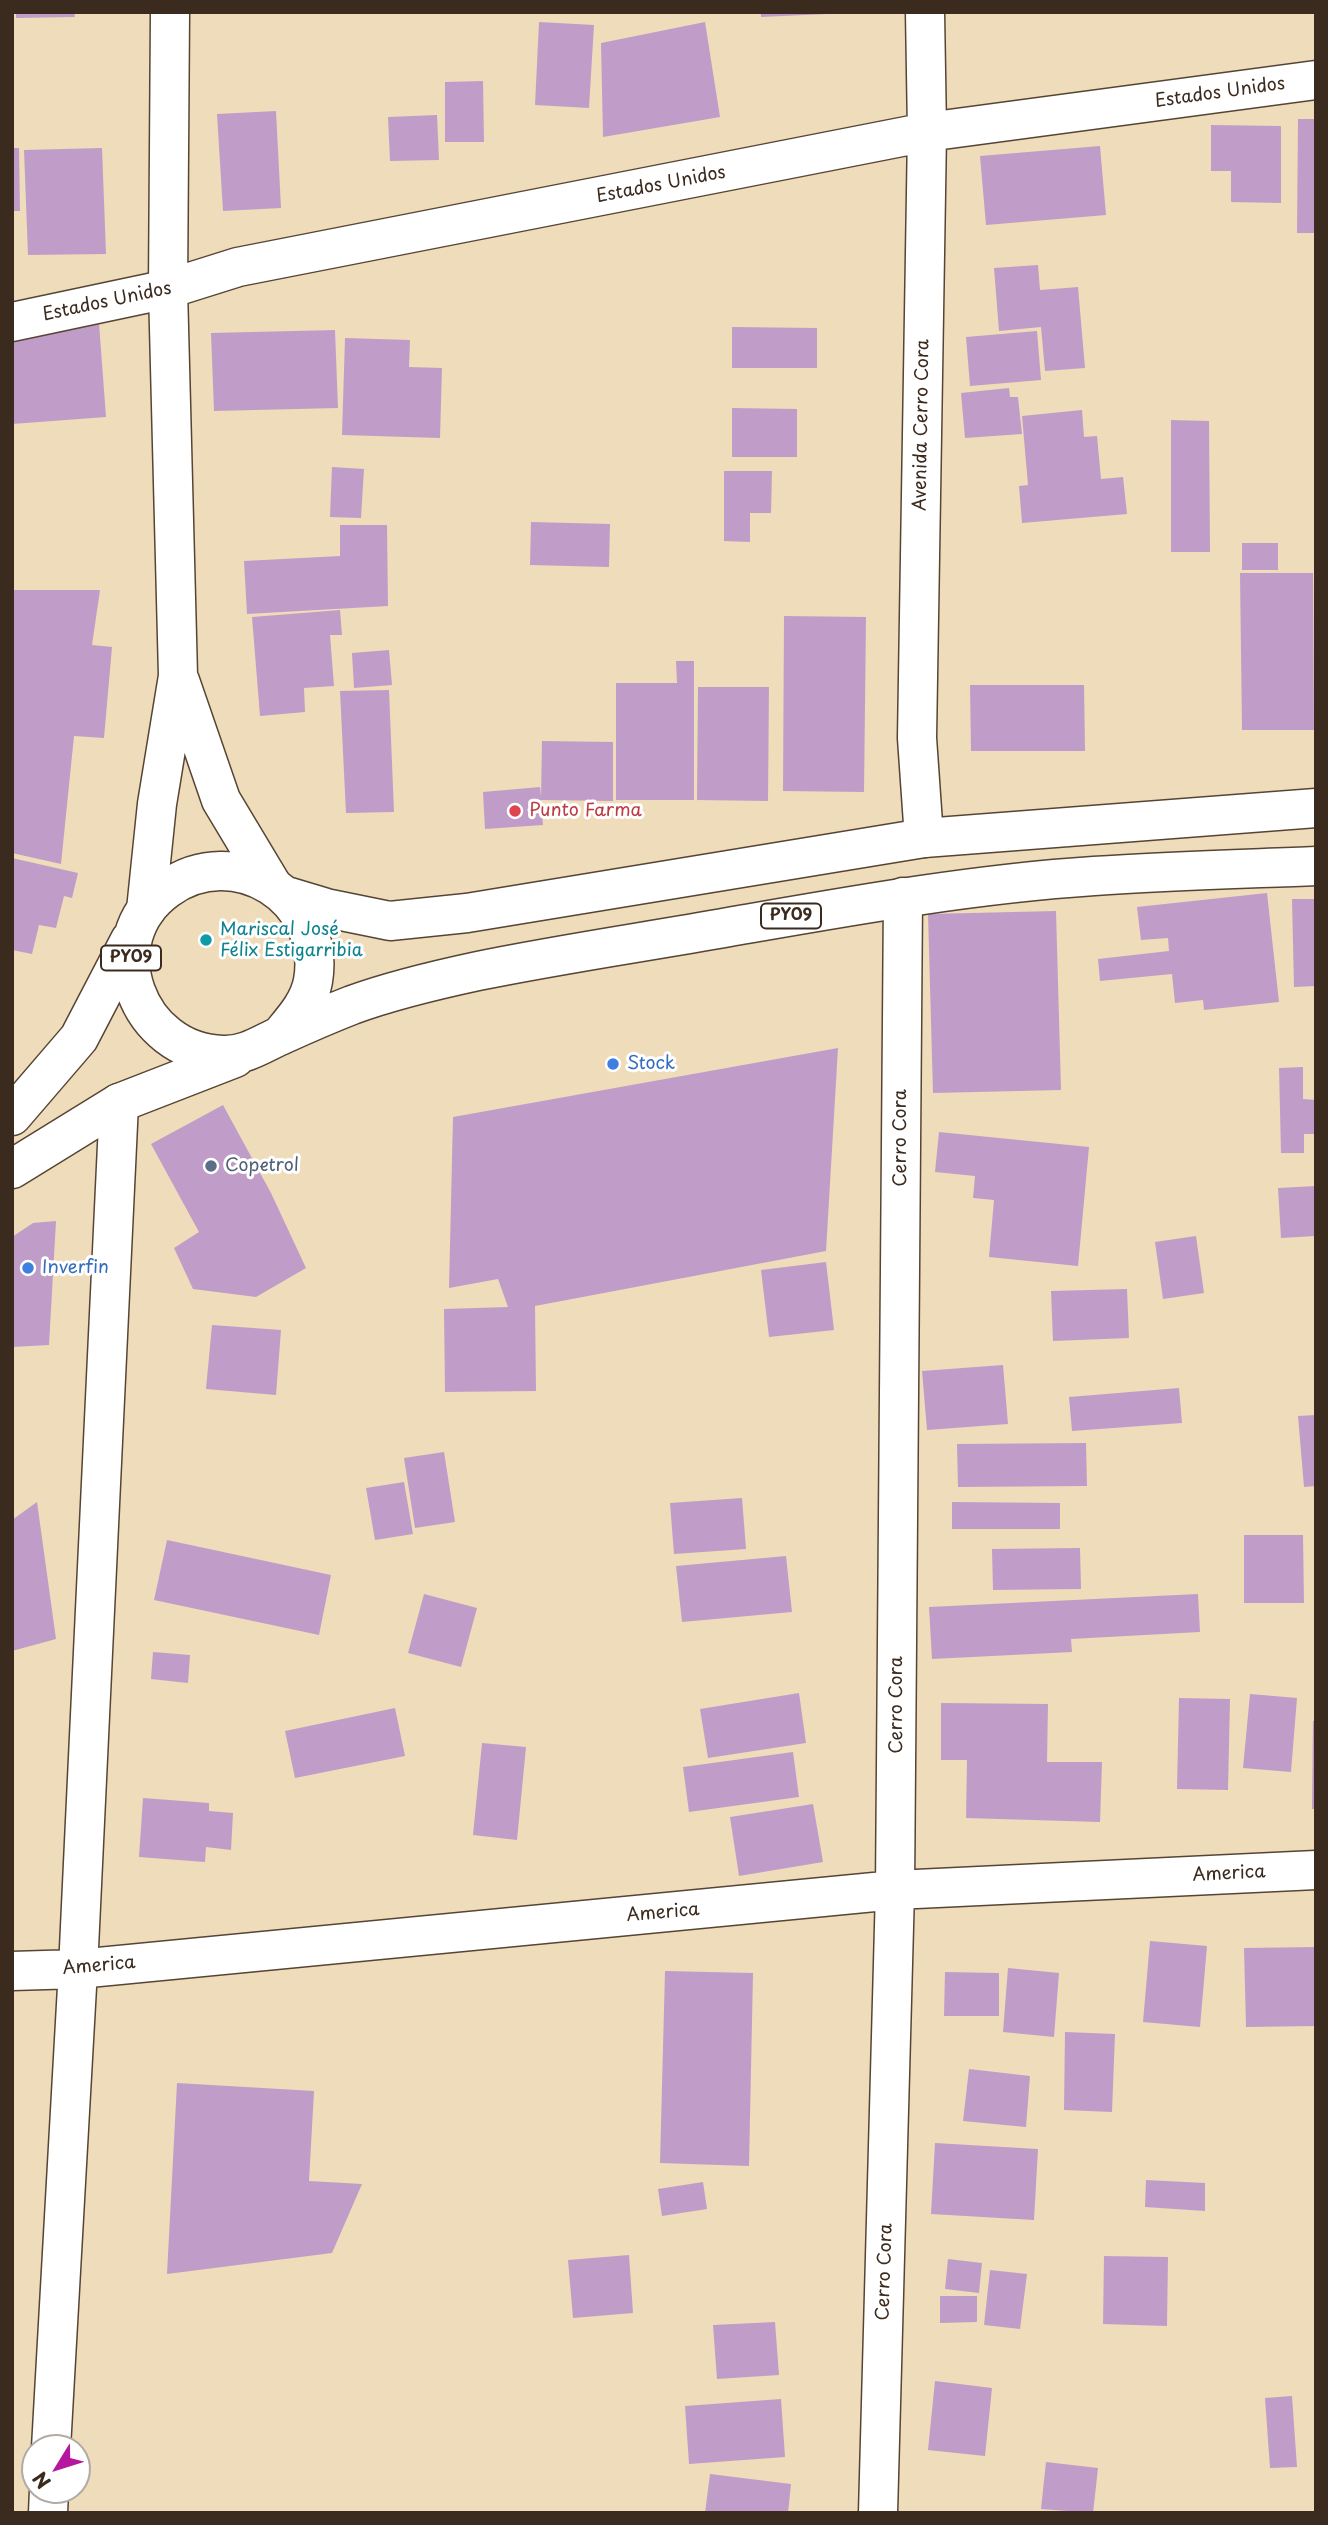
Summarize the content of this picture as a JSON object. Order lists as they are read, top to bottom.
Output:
{
  "streets": {
    "main road": [
      "Estados Unidos",
      "Avenida Cerro Cora",
      "PY09",
      "Cerro Cora",
      "America"
    ]
  },
  "crossings": [
    ["Estados Unidos", "Avenida Cerro Cora"],
    ["Avenida Cerro Cora", "PY09"],
    ["PY09", "Cerro Cora"],
    ["Cerro Cora", "America"]
  ],
  "places": [
    "Punto Farma",
    "Mariscal José Félix Estigarribia",
    "Stock",
    "Copetrol",
    "Inverfin"
  ],
  "north": "bottom left"
}
